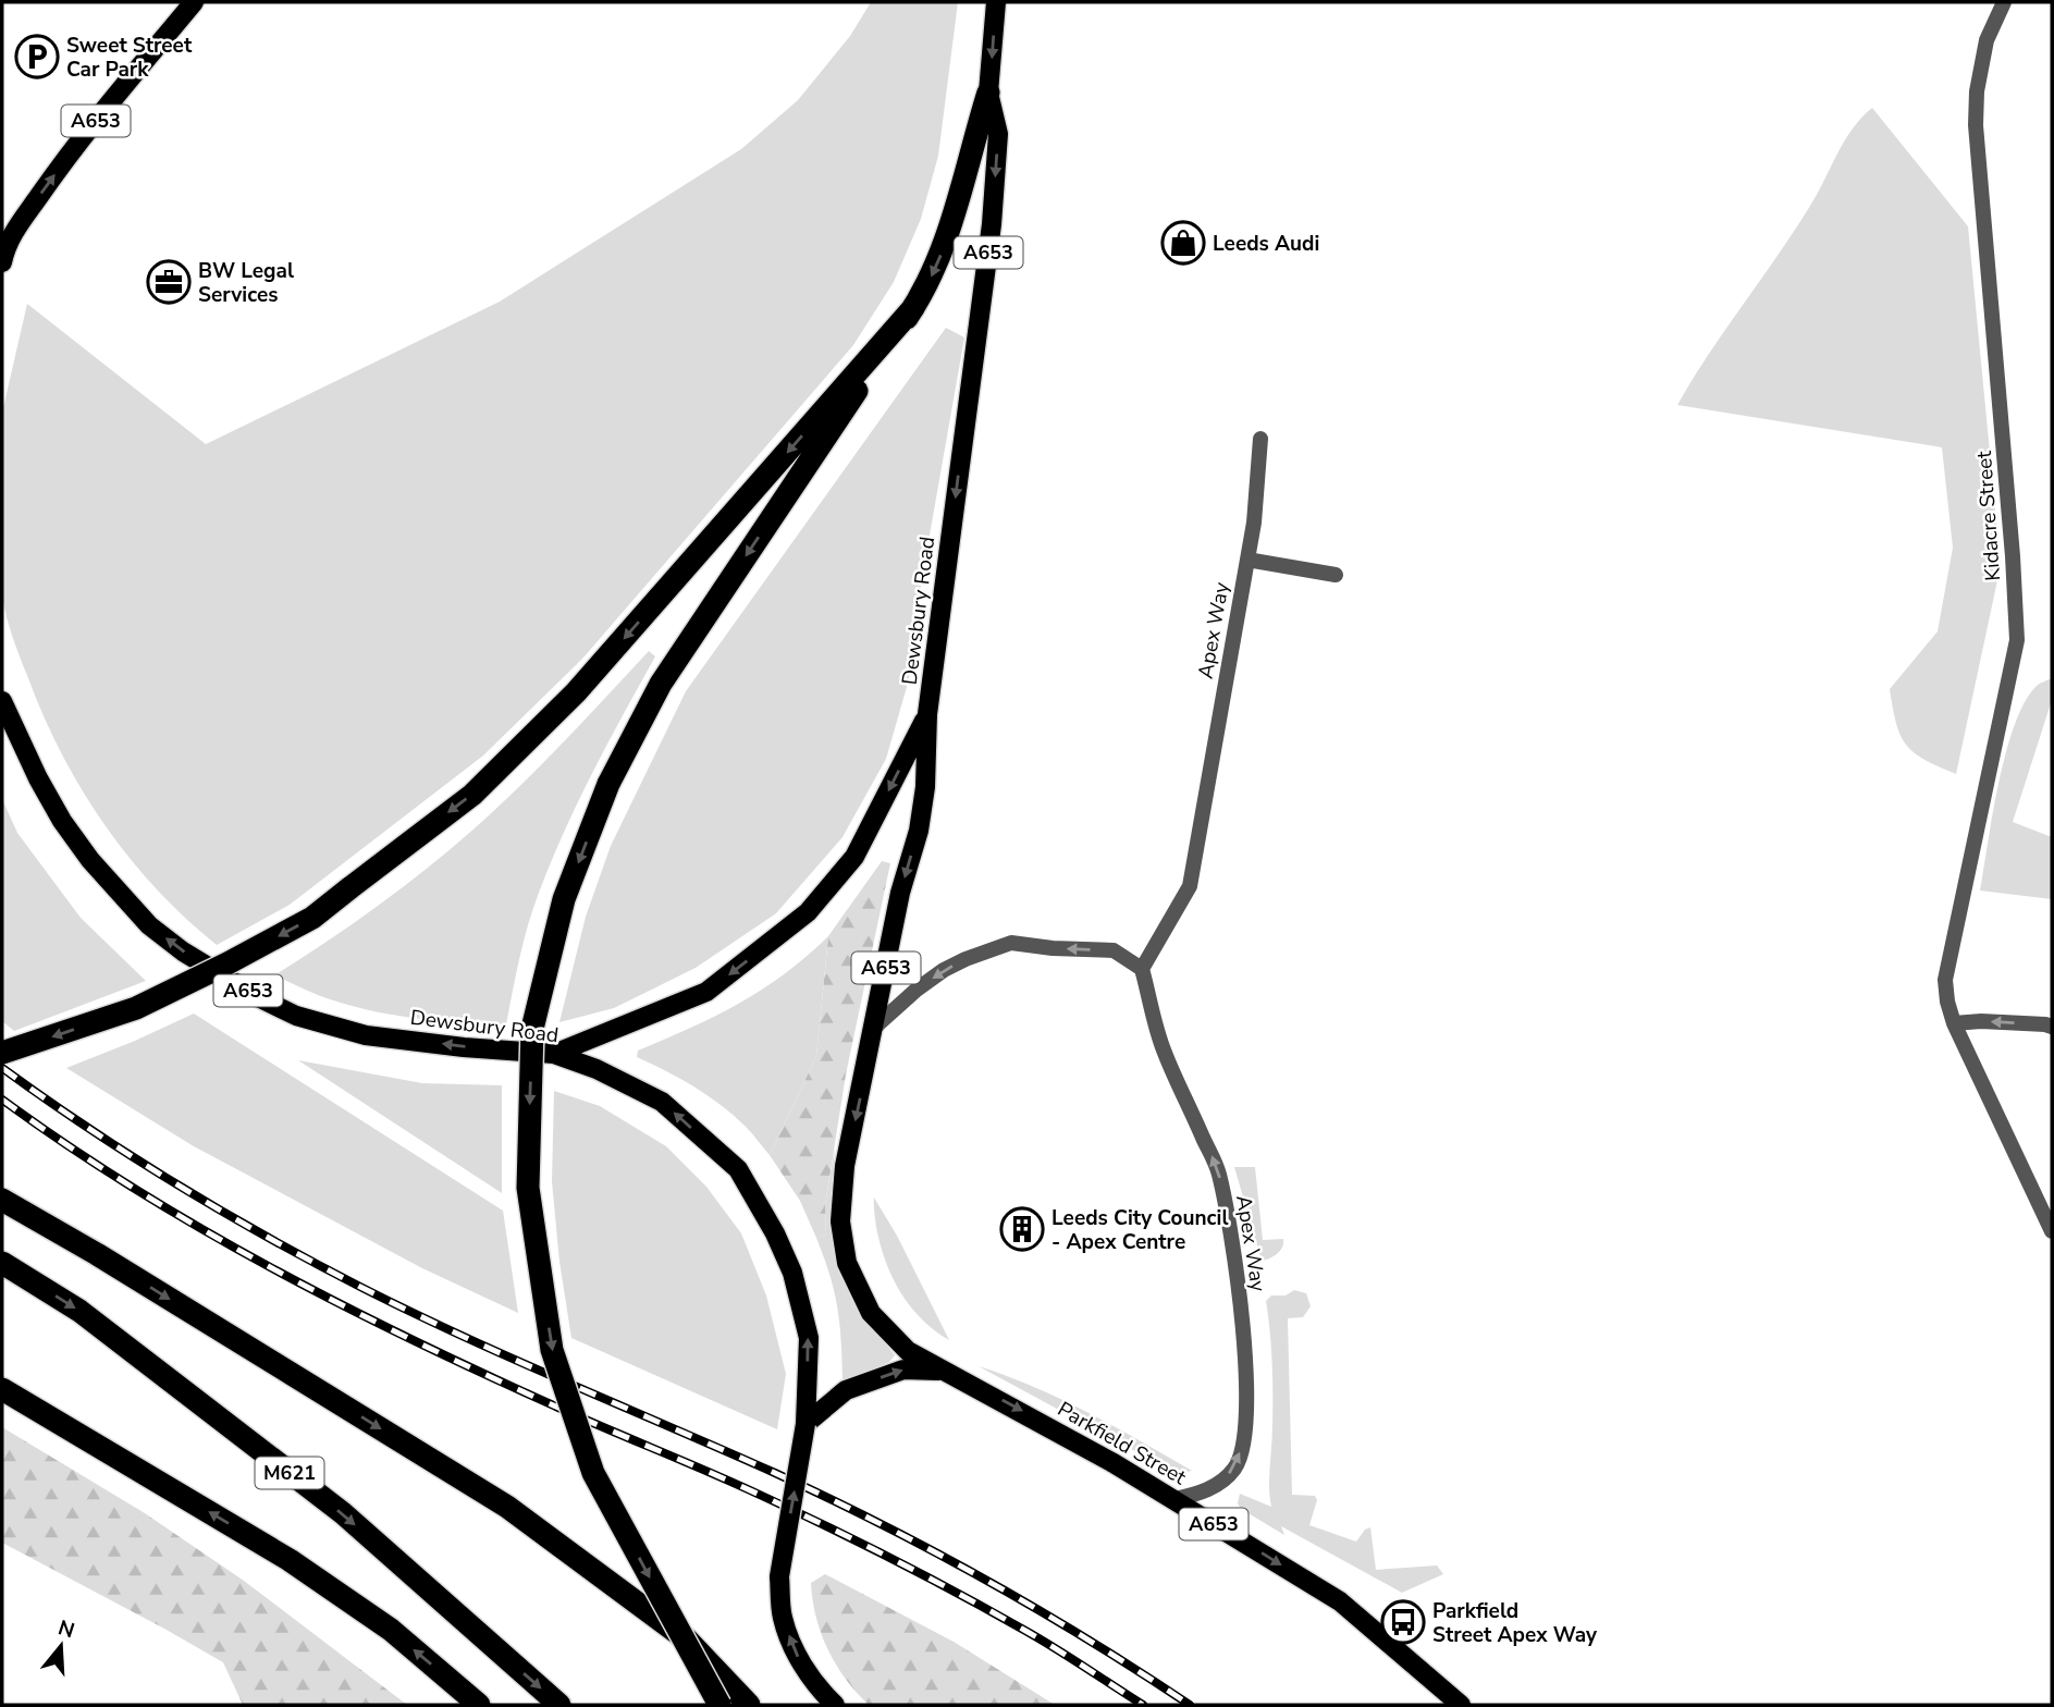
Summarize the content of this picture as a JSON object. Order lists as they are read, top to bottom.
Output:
{
  "streets": {
    "highway": ["M621"],
    "main road": ["A653", "Dewsbury Road", "Parkfield Street"],
    "street": ["Kidacre Street", "Apex Way"]
  },
  "crossings": [
    ["A653", "Dewsbury Road"],
    ["A653", "Parkfield Street"],
    ["Dewsbury Road", "Parkfield Street"],
    ["Apex Way", "Parkfield Street"]
  ],
  "one_way": ["Apex Way", "Parkfield Street"],
  "places": {
    "parking": ["Sweet Street Car Park"],
    "shop": ["Leeds Audi"],
    "office": ["BW Legal Services"],
    "building": ["Leeds City Council - Apex Centre"],
    "bus stop": ["Parkfield Street Apex Way"]
  },
  "north": "top"
}
